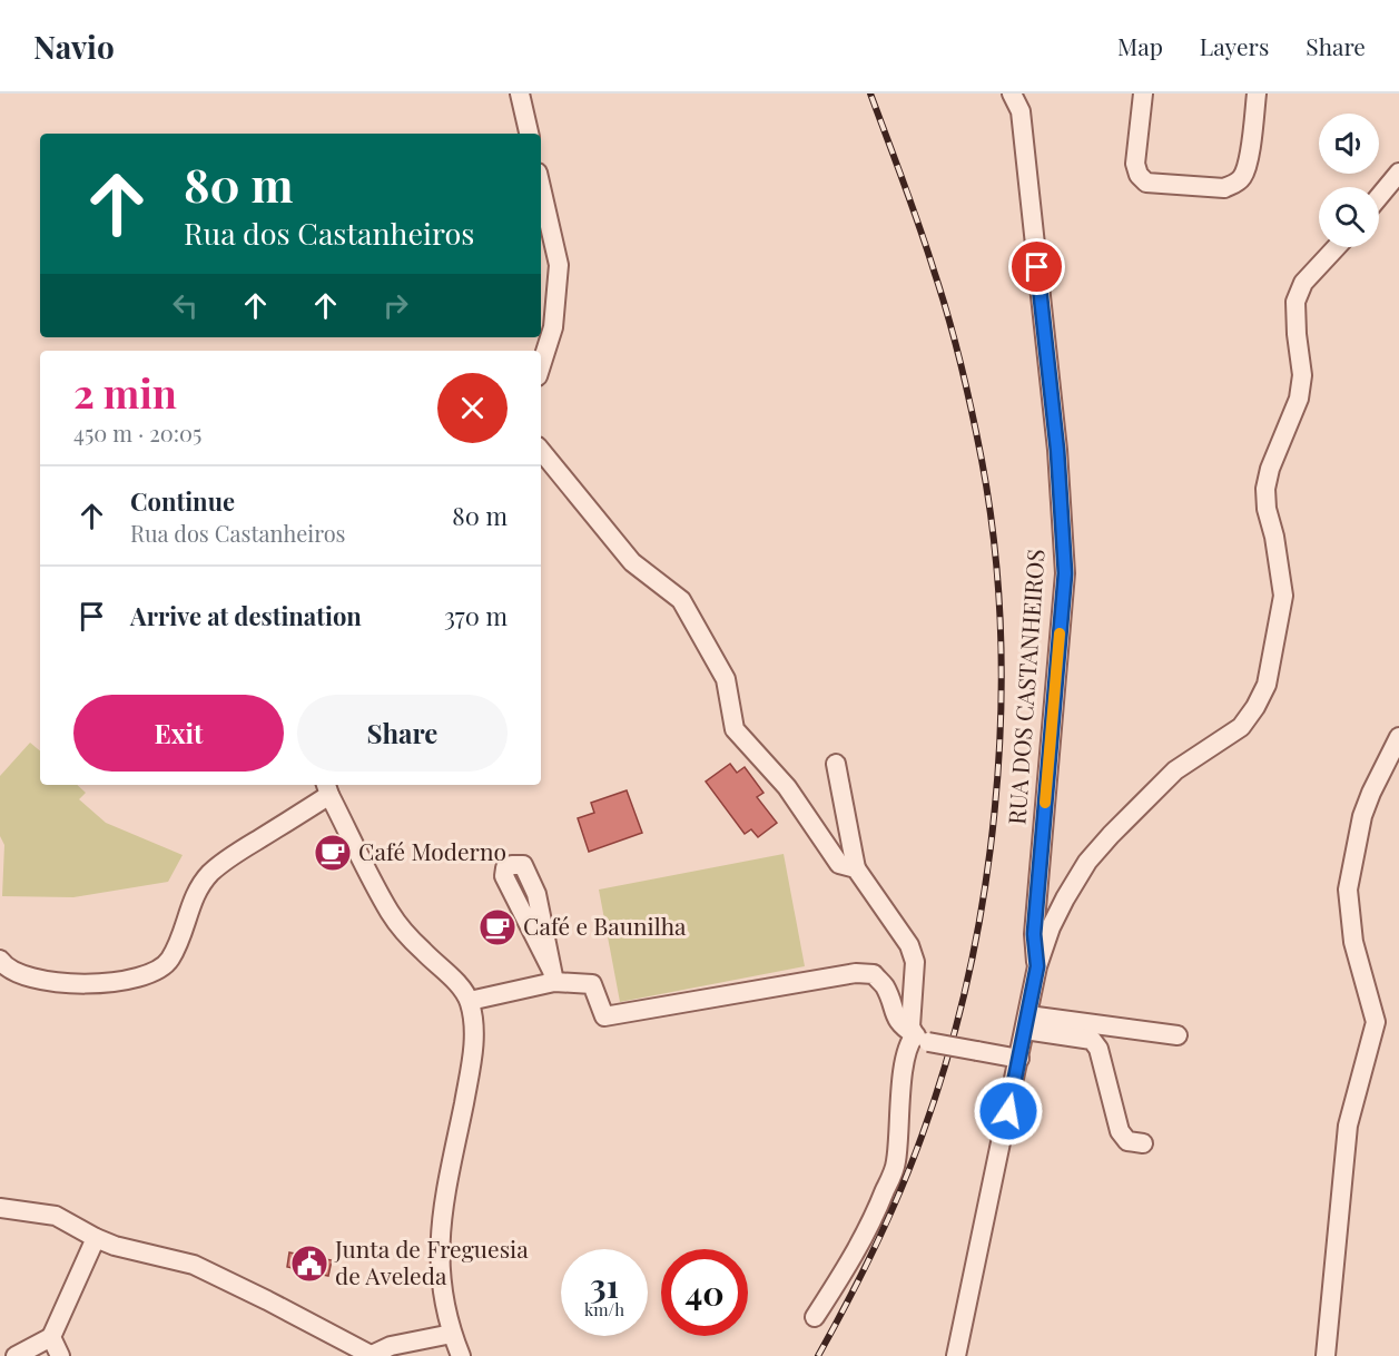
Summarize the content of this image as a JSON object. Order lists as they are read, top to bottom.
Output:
{
  "streets": {
    "street": ["RUA DOS CASTANHEIROS"]
  },
  "places": {
    "cafe": ["Café Moderno", "Café e Baunilha"],
    "public building": ["Junta de Freguesia de Aveleda"]
  },
  "page": {
    "header": "Navio",
    "nav": ["Map", "Layers", "Share"],
    "turn": ["80 m", "Rua dos Castanheiros"],
    "heading": ["2 min", "450 m · 20:05"],
    "list": [
      {
        "name": "Continue",
        "note": "Rua dos Castanheiros",
        "value": "80 m"
      },
      {
        "name": "Arrive at destination",
        "value": "370 m"
      }
    ],
    "buttons": ["Exit", "Share"],
    "speed": "31 km/h",
    "limit": "40"
  }
}
